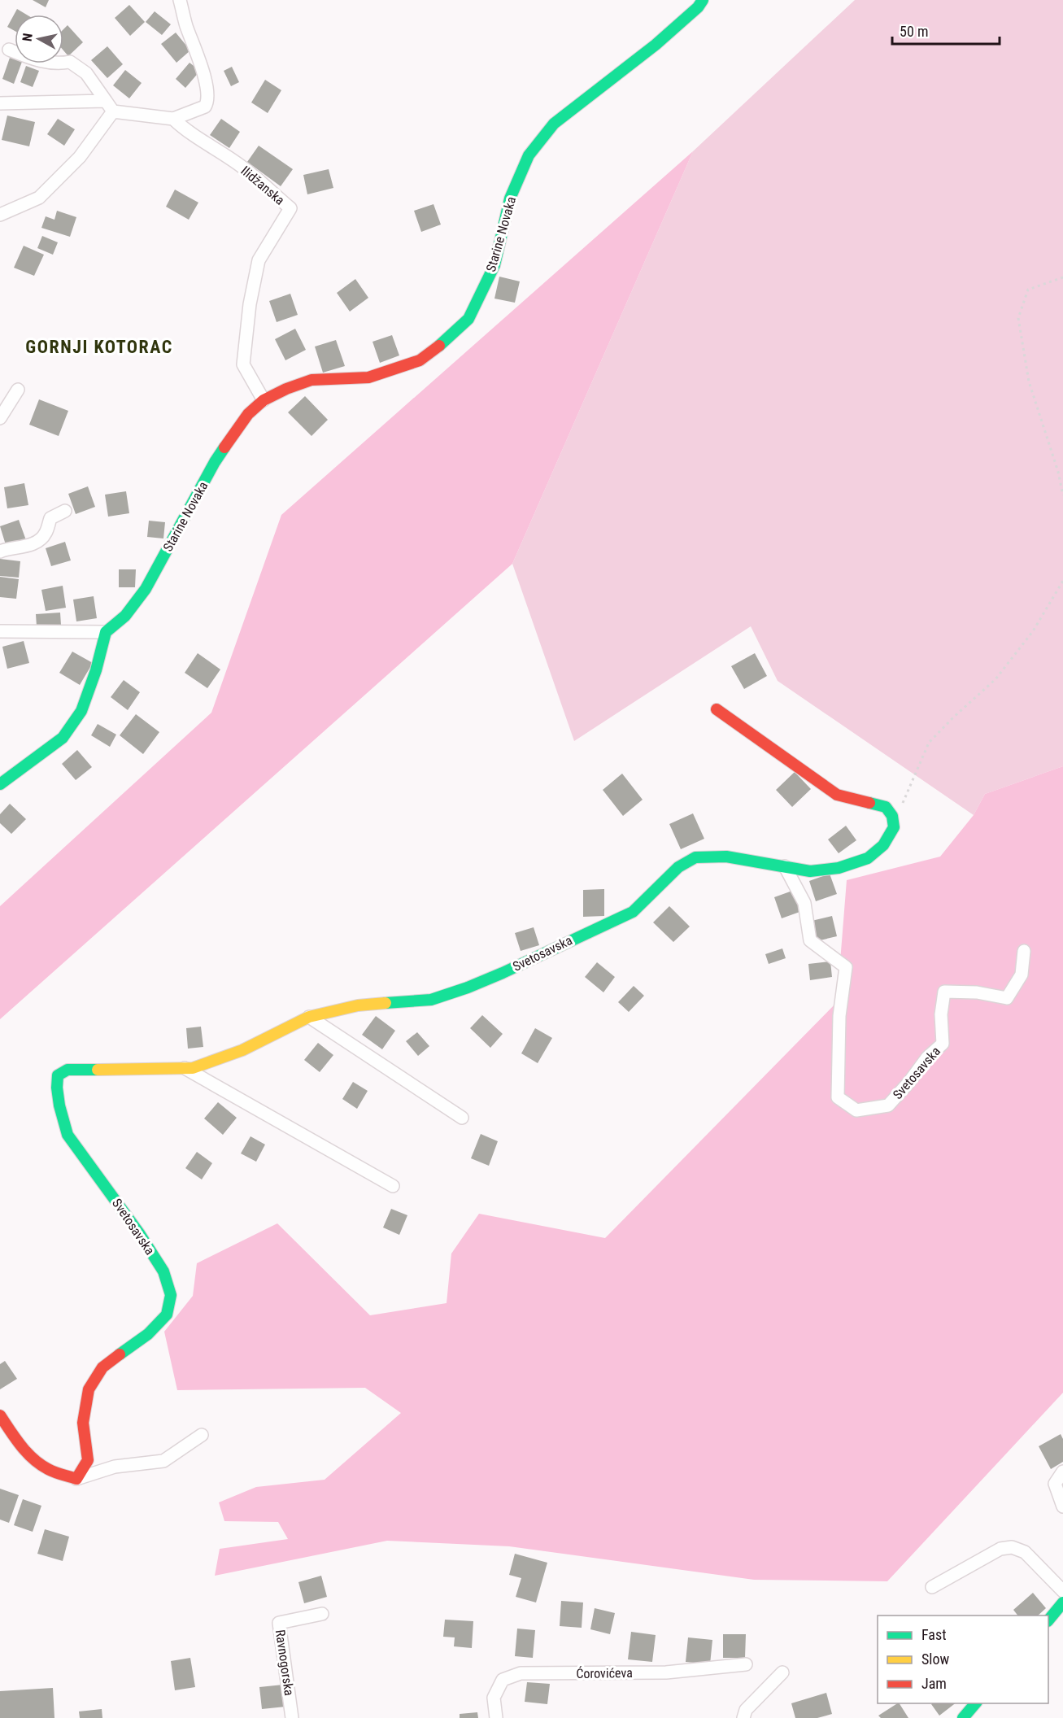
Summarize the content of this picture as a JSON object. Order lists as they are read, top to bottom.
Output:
{
  "streets": {
    "street": [
      "Ilidžanska",
      "Starine Novaka",
      "Svetosavska",
      "Ravnogorska",
      "Ćorovićeva"
    ]
  },
  "crossings": [
    ["Ilidžanska", "Starine Novaka"]
  ],
  "districts": ["GORNJI KOTORAC"],
  "legend": ["Fast", "Slow", "Jam"],
  "scale_bar": "50 m",
  "north": "left"
}
